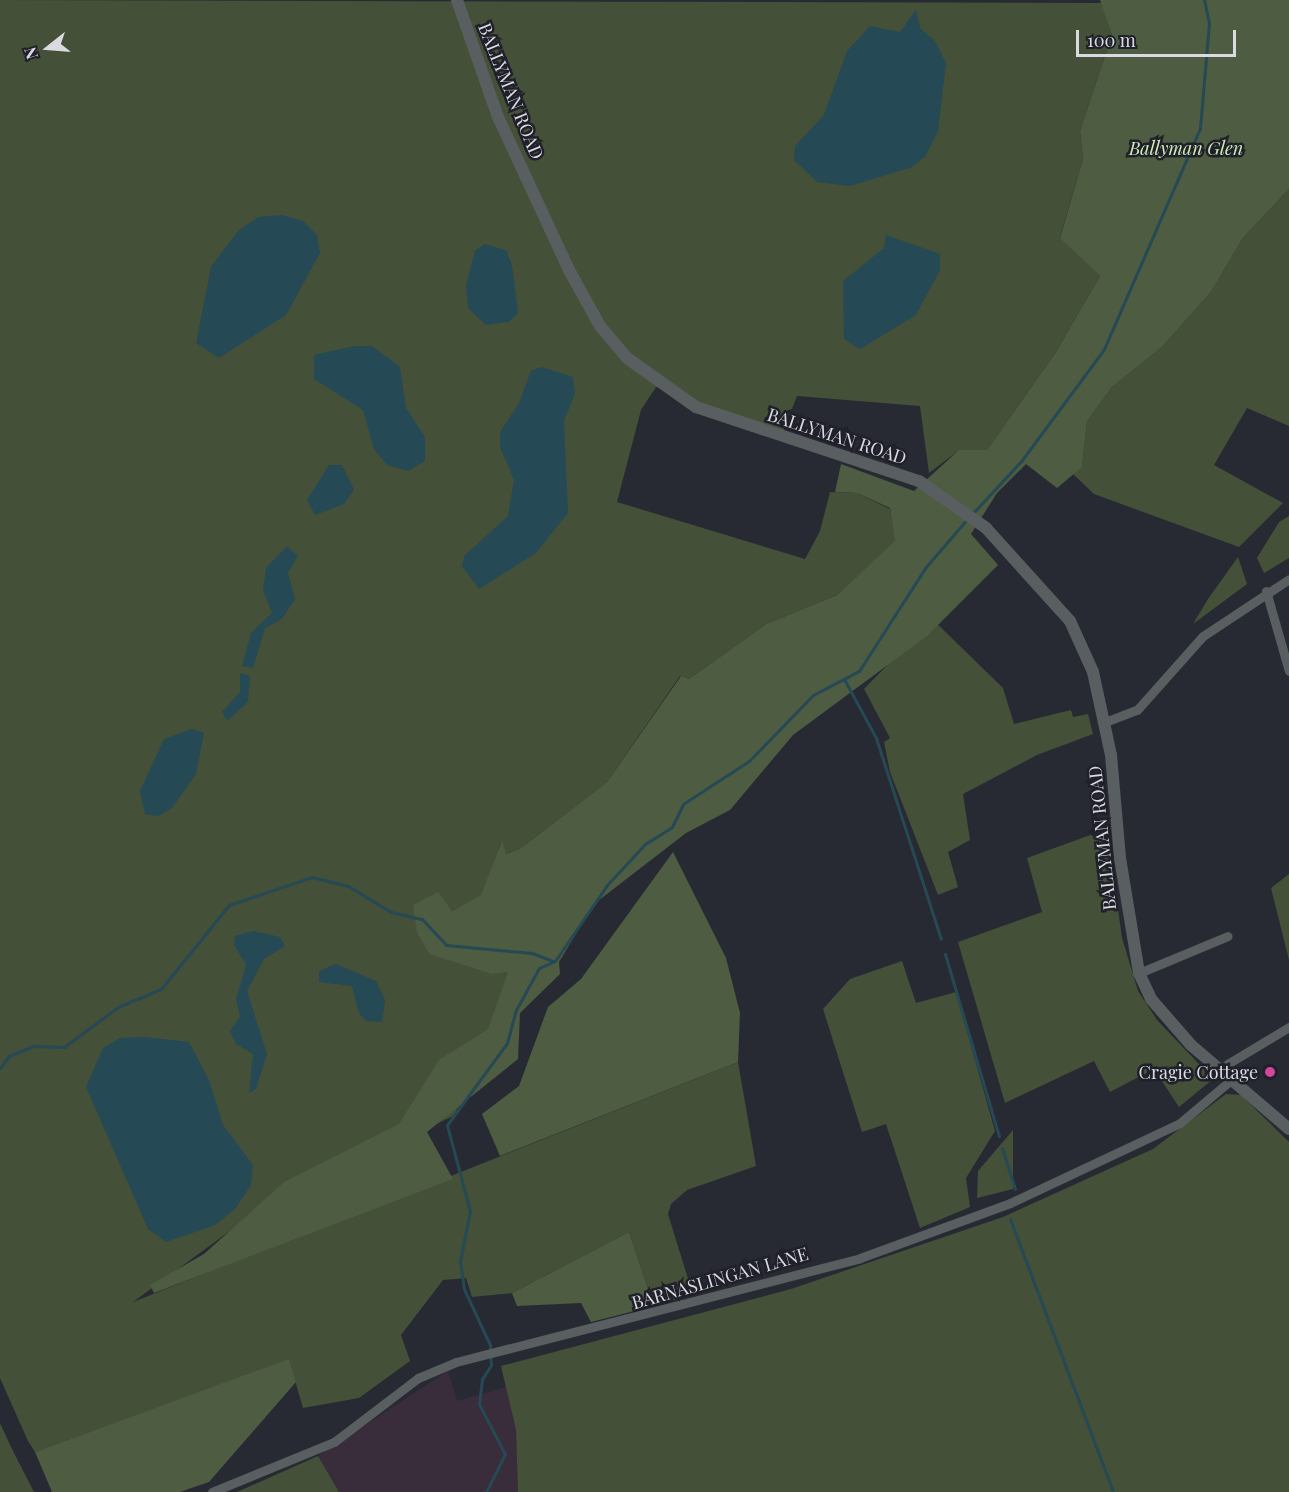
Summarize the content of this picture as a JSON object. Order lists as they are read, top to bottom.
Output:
{
  "streets": {
    "street": ["BALLYMAN ROAD", "BARNASLINGAN LANE"]
  },
  "crossings": [
    ["BALLYMAN ROAD", "BARNASLINGAN LANE"]
  ],
  "parks": ["Ballyman Glen"],
  "places": ["Cragie Cottage"],
  "scale_bar": "100 m",
  "north": "left"
}
